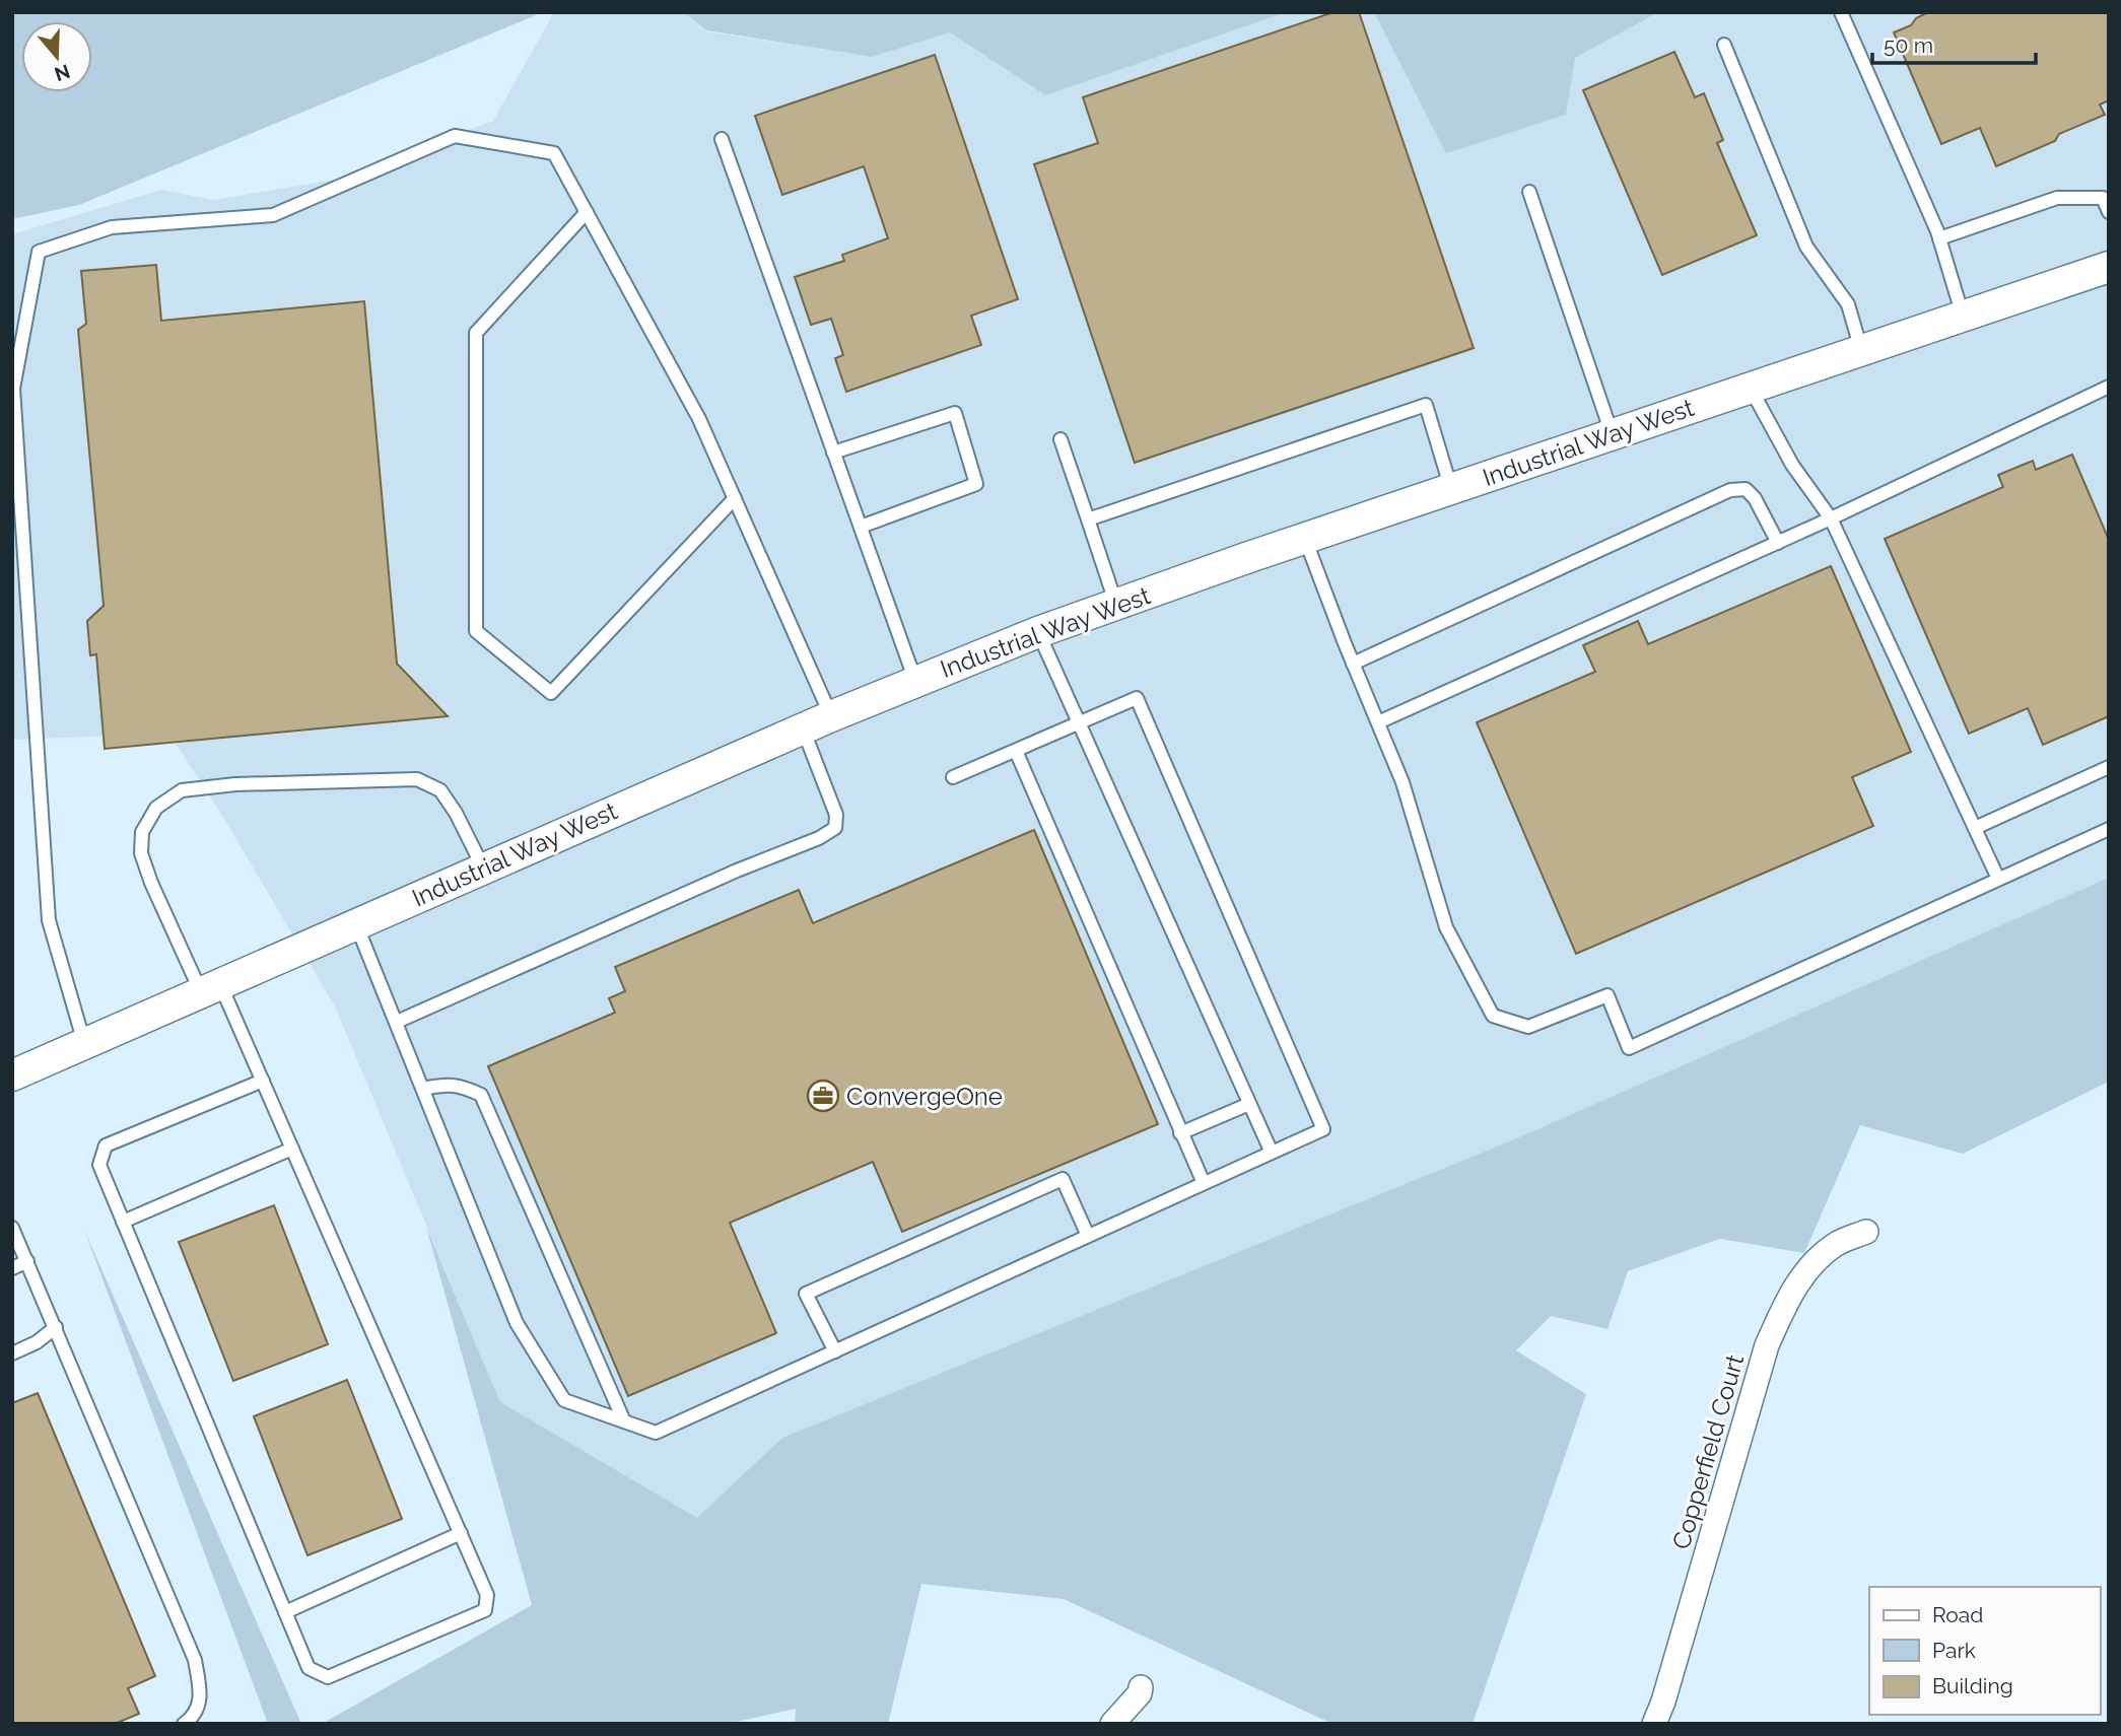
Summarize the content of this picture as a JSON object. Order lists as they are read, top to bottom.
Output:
{
  "streets": {
    "street": ["Industrial Way West", "Copperfield Court"]
  },
  "places": {
    "office": ["ConvergeOne"]
  },
  "legend": ["Road", "Park", "Building"],
  "scale_bar": "50 m",
  "north": "bottom"
}
